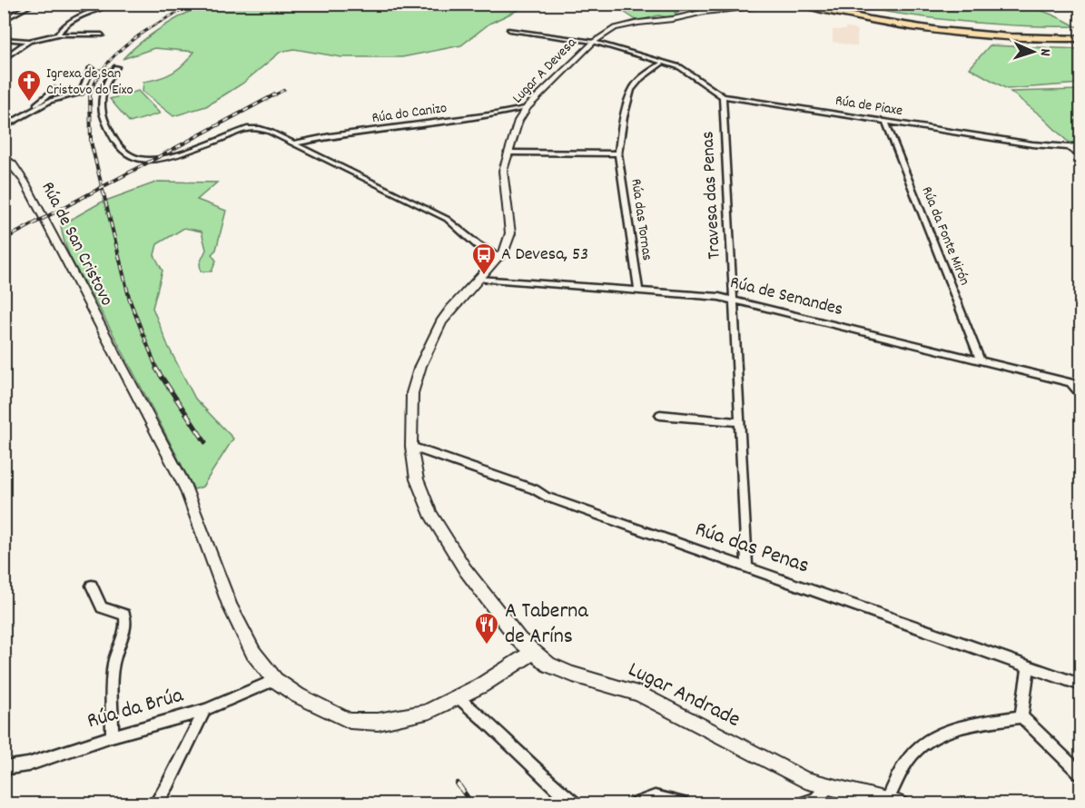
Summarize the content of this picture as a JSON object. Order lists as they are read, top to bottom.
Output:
{
  "streets": {
    "street": [
      "Lugar A Devesa",
      "Rúa de Piaxe",
      "Rúa do Canizo",
      "Travesa das Penas",
      "Rúa das Tornas",
      "Rúa da Fonte Mirón",
      "Rúa de San Cristovo",
      "Rúa de Senandes",
      "Rúa das Penas",
      "Lugar Andrade",
      "Rúa da Brúa"
    ]
  },
  "crossings": [
    ["Lugar A Devesa", "Rúa do Canizo"],
    ["Lugar A Devesa", "Rúa de Senandes"],
    ["Lugar A Devesa", "Rúa das Penas"],
    ["Lugar A Devesa", "Lugar Andrade"],
    ["Rúa de Piaxe", "Travesa das Penas"],
    ["Rúa de Piaxe", "Rúa das Tornas"],
    ["Rúa de Piaxe", "Rúa da Fonte Mirón"],
    ["Travesa das Penas", "Rúa de Senandes"],
    ["Travesa das Penas", "Rúa das Penas"],
    ["Rúa das Tornas", "Rúa de Senandes"],
    ["Rúa da Fonte Mirón", "Rúa de Senandes"],
    ["Rúa de San Cristovo", "Lugar Andrade"],
    ["Rúa de San Cristovo", "Rúa da Brúa"]
  ],
  "places": {
    "church": ["Igrexa de San Cristovo do Eixo"],
    "bus stop": ["A Devesa, 53"],
    "restaurant": ["A Taberna de Aríns"]
  },
  "north": "right"
}
